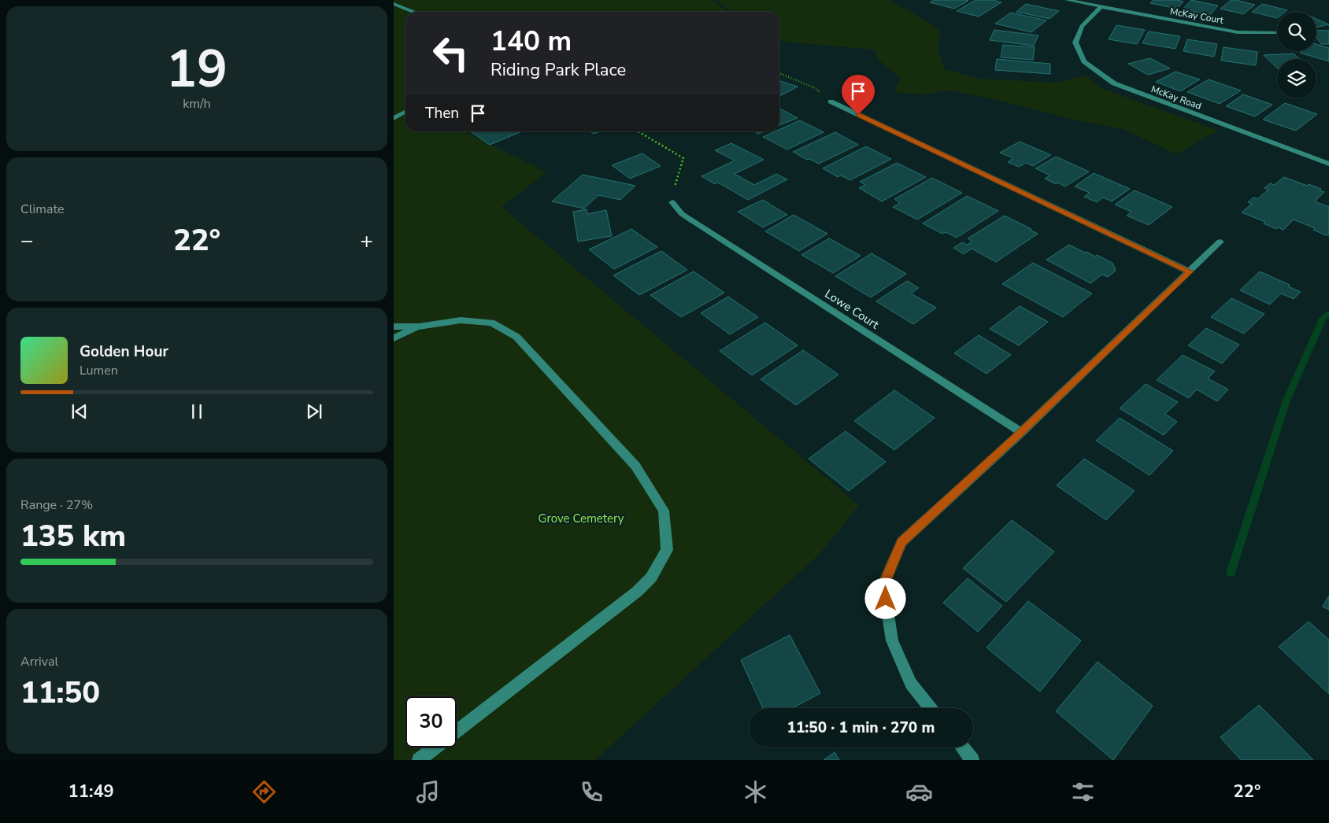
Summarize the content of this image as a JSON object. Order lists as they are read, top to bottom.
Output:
{
  "streets": {
    "street": ["McKay Court", "McKay Road", "Lowe Court"]
  },
  "crossings": [
    ["McKay Court", "McKay Road"]
  ],
  "parks": ["Grove Cemetery"],
  "page": {
    "tile": [
      ["19", "km/h"],
      "Climate",
      ["Range · 27%", "135 km"],
      ["Arrival", "11:50"]
    ],
    "turn": ["140 m", "Riding Park Place"],
    "then": "Then",
    "heat": ["−", "22°", "+"],
    "song": ["Golden Hour", "Lumen"],
    "limit": "30",
    "trip": "11:50 · 1 min · 270 m",
    "tabs": ["11:49", "22°"]
  }
}
